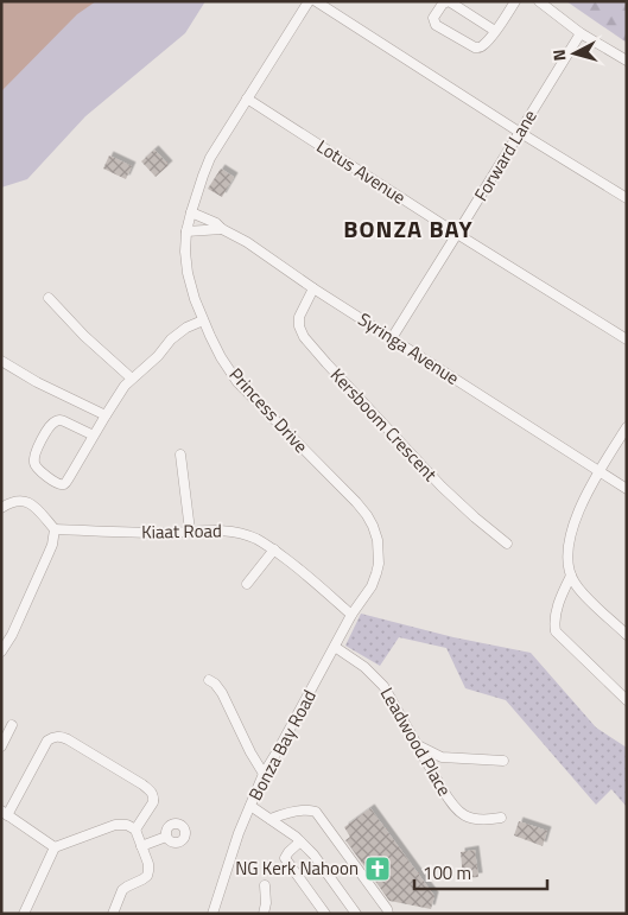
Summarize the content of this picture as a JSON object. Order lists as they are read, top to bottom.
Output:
{
  "streets": {
    "street": [
      "Forward Lane",
      "Lotus Avenue",
      "Syringa Avenue",
      "Princess Drive",
      "Kersboom Crescent",
      "Kiaat Road",
      "Leadwood Place",
      "Bonza Bay Road"
    ]
  },
  "crossings": [
    ["Forward Lane", "Lotus Avenue"],
    ["Forward Lane", "Syringa Avenue"],
    ["Lotus Avenue", "Princess Drive"],
    ["Syringa Avenue", "Princess Drive"],
    ["Syringa Avenue", "Kersboom Crescent"],
    ["Princess Drive", "Kiaat Road"],
    ["Princess Drive", "Bonza Bay Road"],
    ["Kiaat Road", "Bonza Bay Road"],
    ["Leadwood Place", "Bonza Bay Road"]
  ],
  "districts": ["BONZA BAY"],
  "places": {
    "church": ["NG Kerk Nahoon"]
  },
  "scale_bar": "100 m",
  "north": "left"
}
